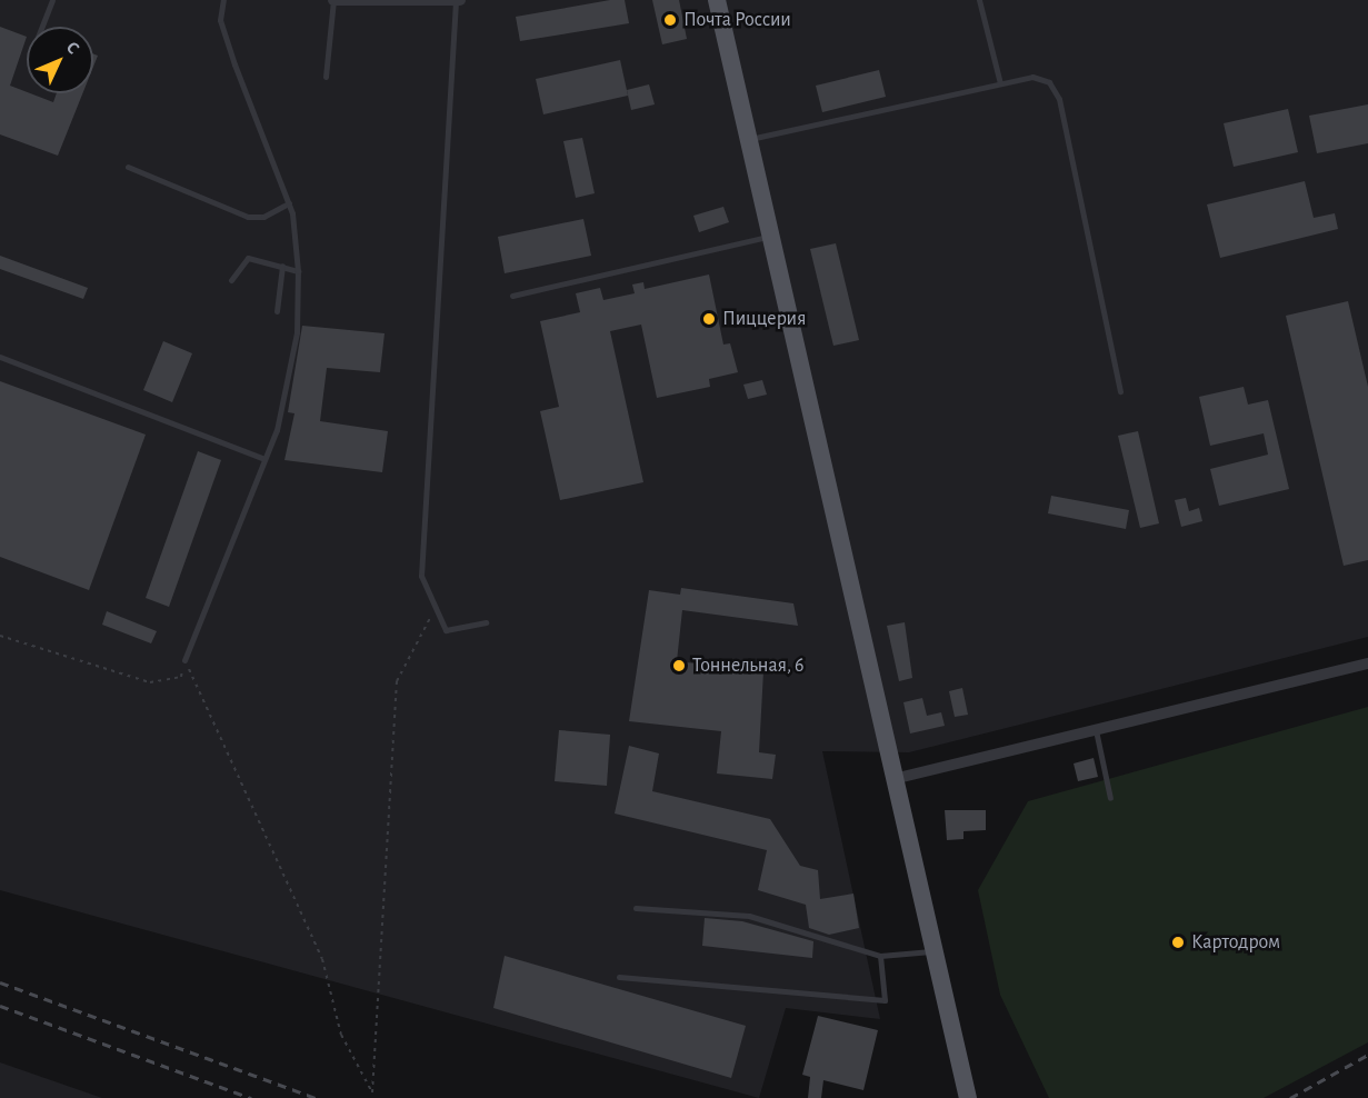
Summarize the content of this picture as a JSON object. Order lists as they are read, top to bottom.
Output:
{
  "places": [
    "Почта России",
    "Пиццерия",
    "Тоннельная, 6",
    "Картодром"
  ],
  "north": "top right"
}
